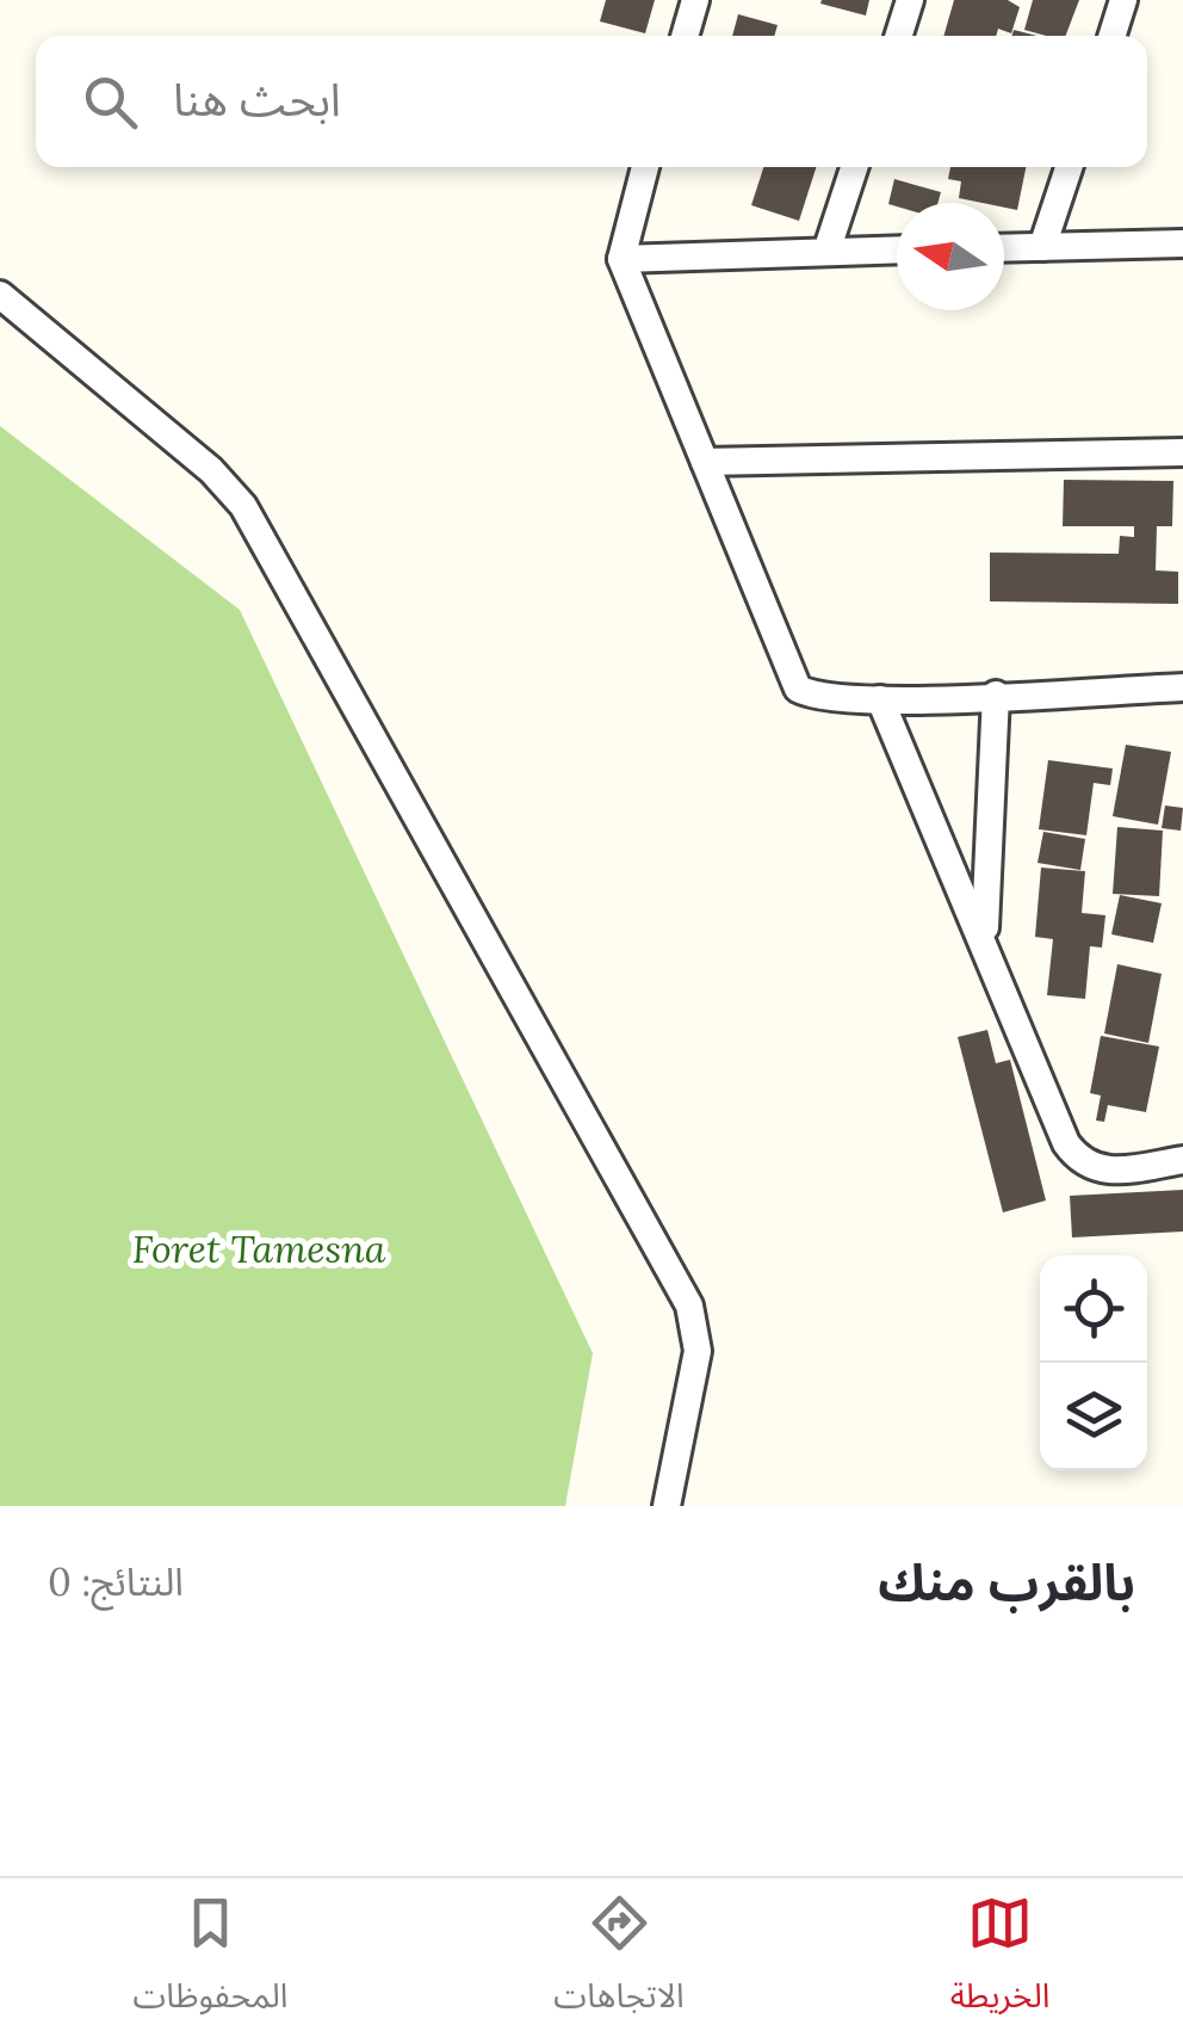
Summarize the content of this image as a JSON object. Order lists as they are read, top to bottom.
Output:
{
  "parks": ["Foret Tamesna"],
  "north": "left",
  "page": {
    "search": "ابحث هنا",
    "heading": ["بالقرب منك", "النتائج: 0"],
    "nav": ["الخريطة", "الاتجاهات", "المحفوظات"]
  }
}
